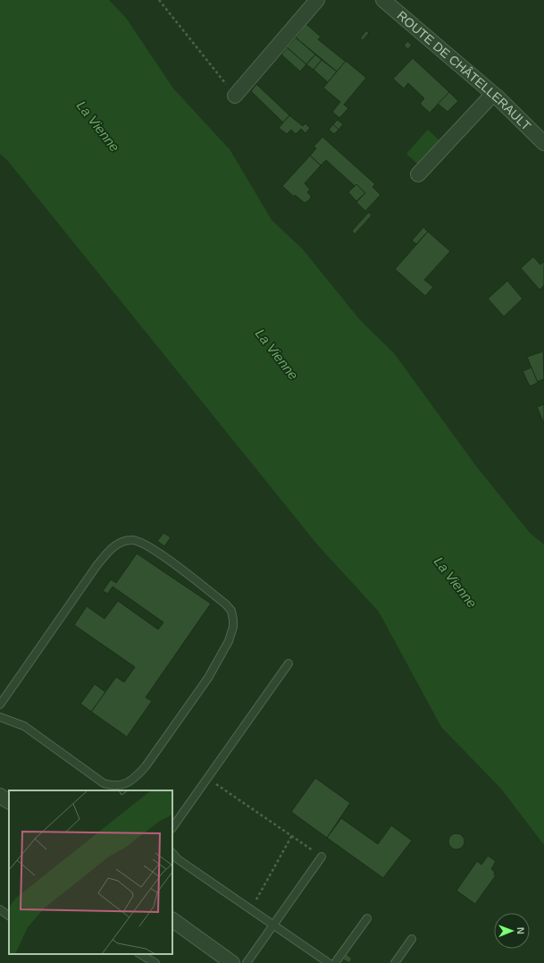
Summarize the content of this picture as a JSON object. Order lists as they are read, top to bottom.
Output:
{
  "streets": {
    "street": ["ROUTE DE CHÂTELLERAULT"]
  },
  "water": ["La Vienne"],
  "north": "right"
}
